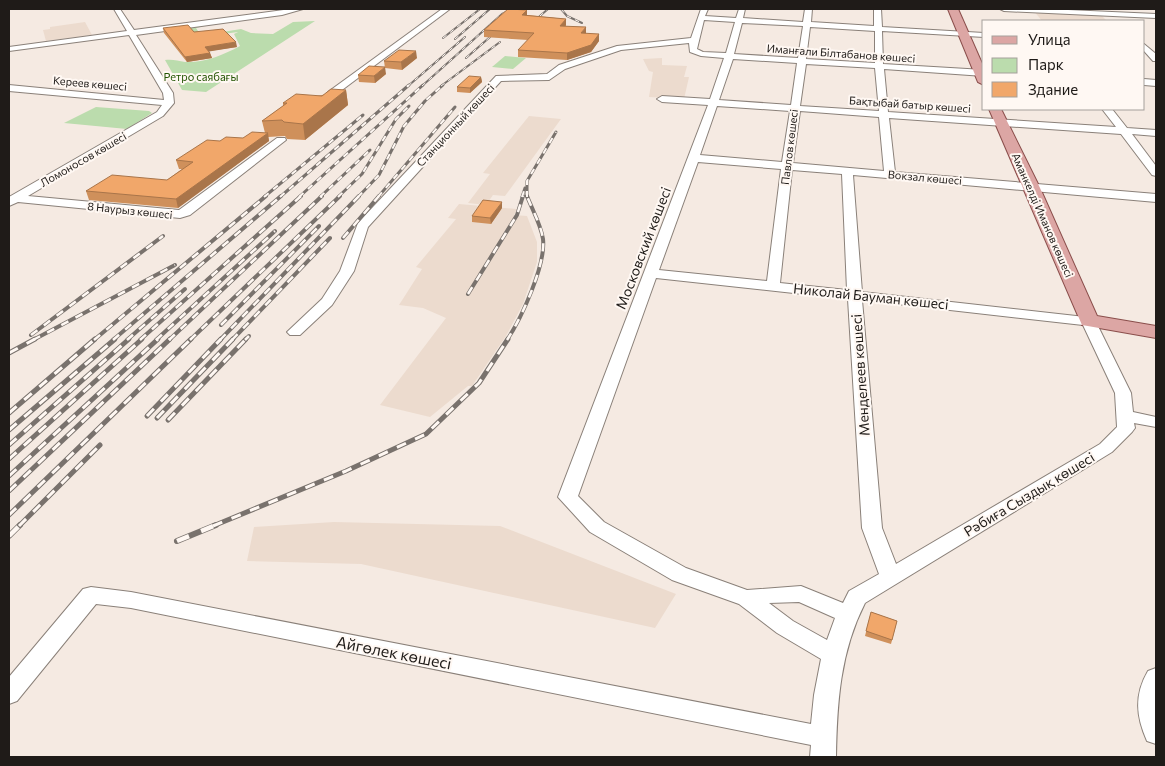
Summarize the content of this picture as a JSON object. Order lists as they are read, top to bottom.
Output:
{
  "streets": {
    "main road": ["Аманкелді Иманов көшесі"],
    "street": [
      "Иманғали Білтабанов көшесі",
      "Кереев көшесі",
      "Бақтыбай батыр көшесі",
      "Станционный көшесі",
      "Павлов көшесі",
      "Ломоносов көшесі",
      "Вокзал көшесі",
      "8 Наурыз көшесі",
      "Московский көшесі",
      "Николай Бауман көшесі",
      "Менделеев көшесі",
      "Рәбиға Сыздық көшесі",
      "Айгөлек көшесі"
    ]
  },
  "crossings": [
    ["Иманғали Білтабанов көшесі", "Станционный көшесі"],
    ["Иманғали Білтабанов көшесі", "Павлов көшесі"],
    ["Иманғали Білтабанов көшесі", "Московский көшесі"],
    ["Кереев көшесі", "Ломоносов көшесі"],
    ["Бақтыбай батыр көшесі", "Павлов көшесі"],
    ["Бақтыбай батыр көшесі", "Аманкелді Иманов көшесі"],
    ["Бақтыбай батыр көшесі", "Московский көшесі"],
    ["Павлов көшесі", "Вокзал көшесі"],
    ["Павлов көшесі", "Николай Бауман көшесі"],
    ["Ломоносов көшесі", "8 Наурыз көшесі"],
    ["Вокзал көшесі", "Аманкелді Иманов көшесі"],
    ["Вокзал көшесі", "Московский көшесі"],
    ["Вокзал көшесі", "Менделеев көшесі"],
    ["Аманкелді Иманов көшесі", "Николай Бауман көшесі"],
    ["Московский көшесі", "Николай Бауман көшесі"],
    ["Николай Бауман көшесі", "Менделеев көшесі"],
    ["Менделеев көшесі", "Рәбиға Сыздық көшесі"],
    ["Рәбиға Сыздық көшесі", "Айгөлек көшесі"]
  ],
  "parks": ["Ретро саябағы"],
  "legend": ["Улица", "Парк", "Здание"]
}
